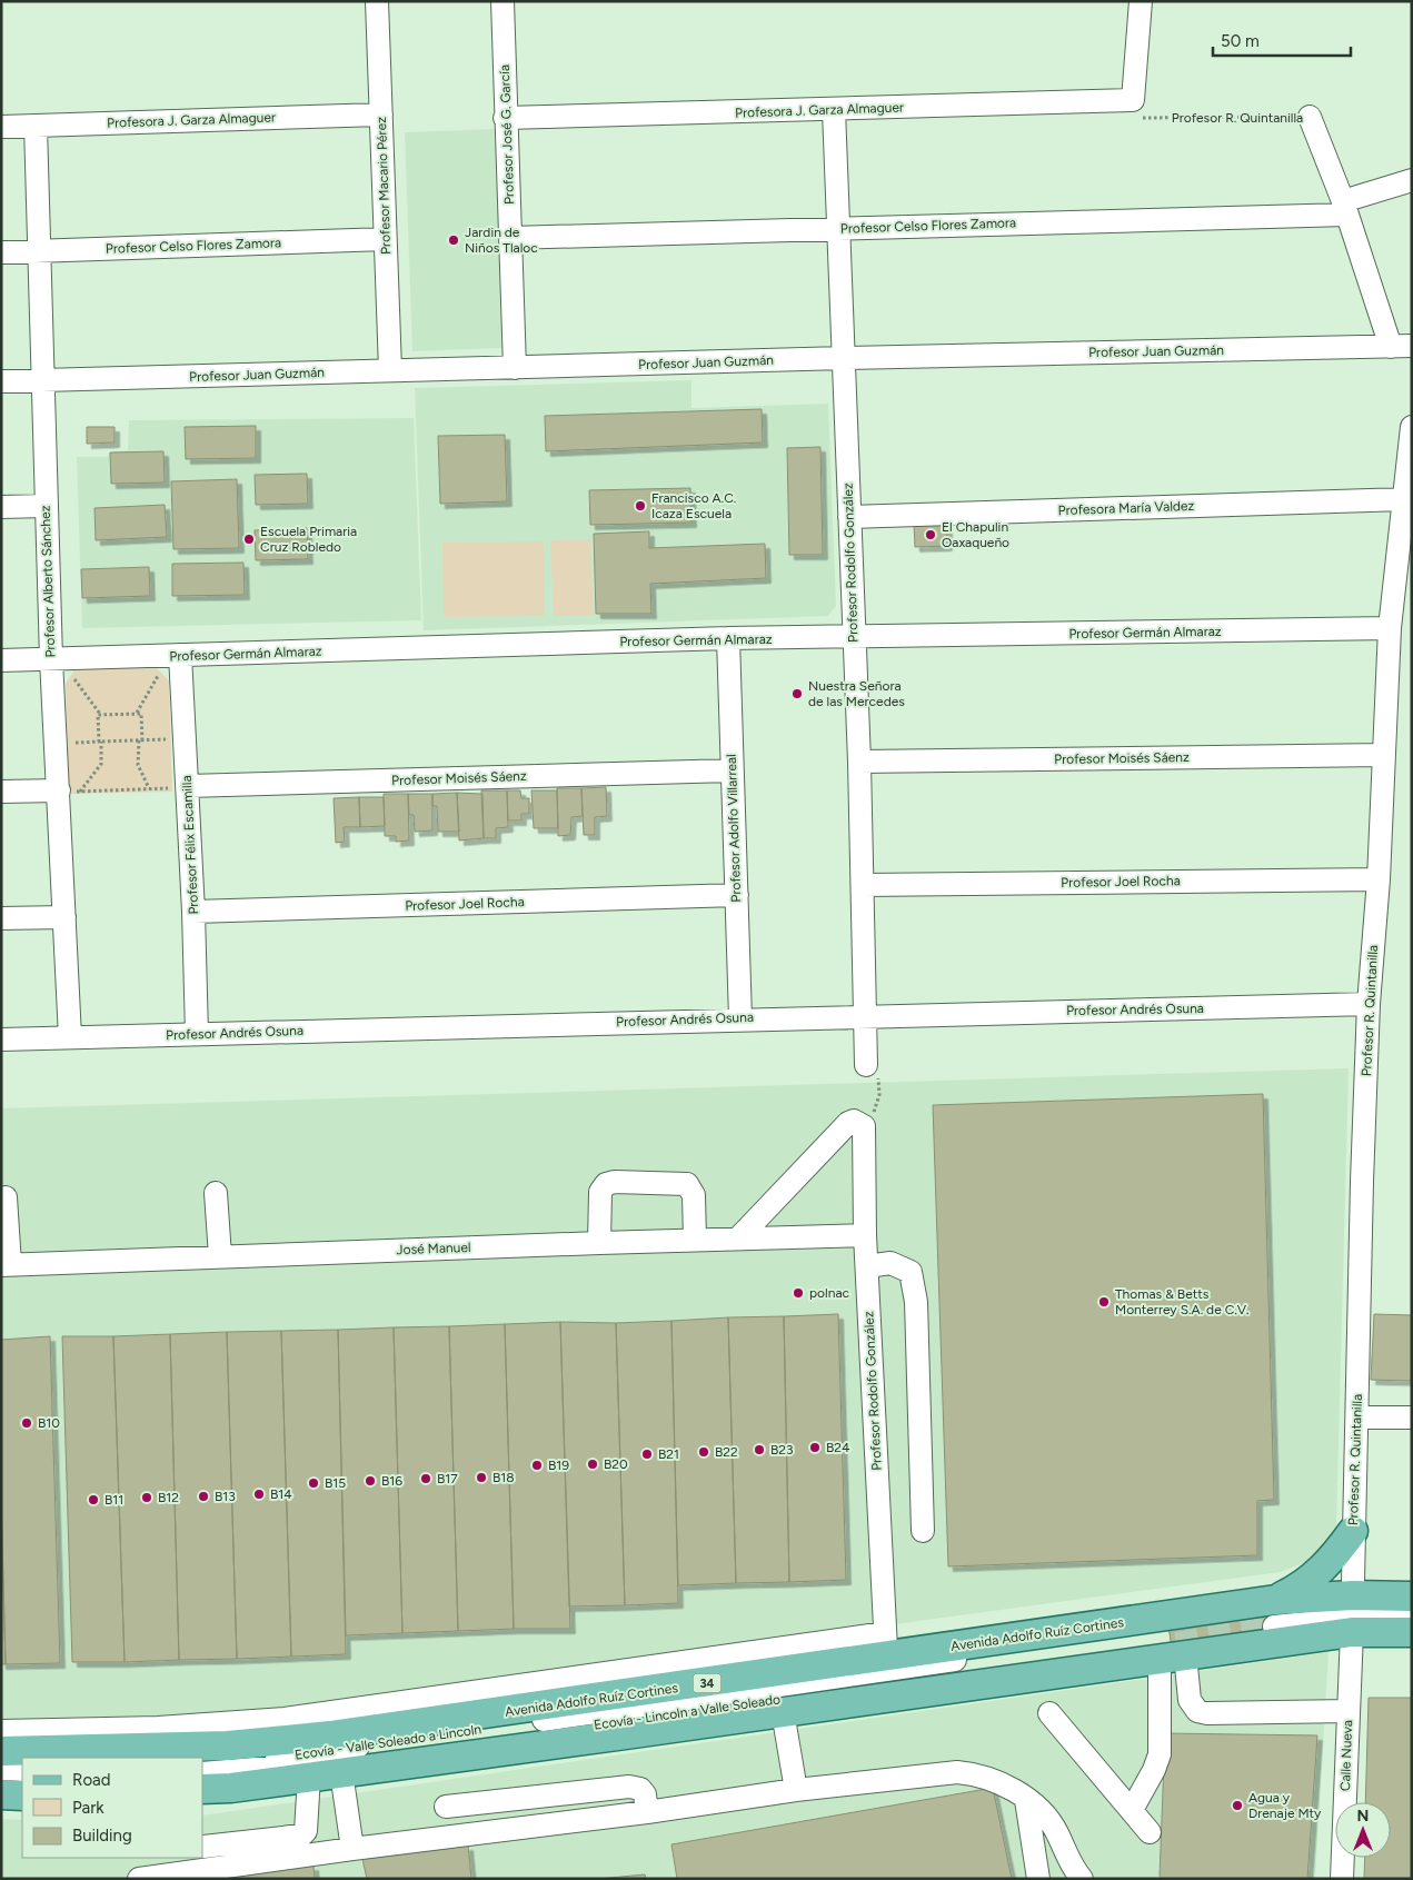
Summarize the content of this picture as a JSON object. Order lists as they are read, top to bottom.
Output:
{
  "streets": {
    "main road": ["Avenida Adolfo Ruíz Cortines", "34"],
    "street": [
      "Profesora J. Garza Almaguer",
      "Profesor R. Quintanilla",
      "Profesor José G. García",
      "Profesor Macario Pérez",
      "Profesor Celso Flores Zamora",
      "Profesor Juan Guzmán",
      "Profesora María Valdez",
      "Profesor Rodolfo González",
      "Profesor Alberto Sánchez",
      "Profesor Germán Almaraz",
      "Profesor Moisés Sáenz",
      "Profesor Adolfo Villarreal",
      "Profesor Félix Escamilla",
      "Profesor Joel Rocha",
      "Profesor Andrés Osuna",
      "José Manuel",
      "Ecovía - Lincoln a Valle Soleado",
      "Ecovía - Valle Soleado a Lincoln",
      "Calle Nueva"
    ]
  },
  "crossings": [
    ["Profesora J. Garza Almaguer", "Profesor R. Quintanilla"],
    ["Profesora J. Garza Almaguer", "Profesor José G. García"],
    ["Profesora J. Garza Almaguer", "Profesor Macario Pérez"],
    ["Profesora J. Garza Almaguer", "Profesor Rodolfo González"],
    ["Profesora J. Garza Almaguer", "Profesor Alberto Sánchez"],
    ["Profesor R. Quintanilla", "Profesor Celso Flores Zamora"],
    ["Profesor R. Quintanilla", "Profesor Juan Guzmán"],
    ["Profesor R. Quintanilla", "Profesora María Valdez"],
    ["Profesor R. Quintanilla", "Profesor Germán Almaraz"],
    ["Profesor R. Quintanilla", "Profesor Moisés Sáenz"],
    ["Profesor R. Quintanilla", "Profesor Joel Rocha"],
    ["Profesor R. Quintanilla", "Profesor Andrés Osuna"],
    ["Profesor R. Quintanilla", "Avenida Adolfo Ruíz Cortines"],
    ["Profesor R. Quintanilla", "Calle Nueva"],
    ["Profesor José G. García", "Profesor Celso Flores Zamora"],
    ["Profesor José G. García", "Profesor Juan Guzmán"],
    ["Profesor Macario Pérez", "Profesor Celso Flores Zamora"],
    ["Profesor Macario Pérez", "Profesor Juan Guzmán"],
    ["Profesor Celso Flores Zamora", "Profesor Rodolfo González"],
    ["Profesor Celso Flores Zamora", "Profesor Alberto Sánchez"],
    ["Profesor Juan Guzmán", "Profesor Rodolfo González"],
    ["Profesor Juan Guzmán", "Profesor Alberto Sánchez"],
    ["Profesora María Valdez", "Profesor Rodolfo González"],
    ["Profesor Rodolfo González", "Profesor Germán Almaraz"],
    ["Profesor Rodolfo González", "Profesor Moisés Sáenz"],
    ["Profesor Rodolfo González", "Profesor Joel Rocha"],
    ["Profesor Rodolfo González", "Profesor Andrés Osuna"],
    ["Profesor Rodolfo González", "José Manuel"],
    ["Profesor Rodolfo González", "Avenida Adolfo Ruíz Cortines"],
    ["Profesor Alberto Sánchez", "Profesor Germán Almaraz"],
    ["Profesor Alberto Sánchez", "Profesor Andrés Osuna"],
    ["Profesor Germán Almaraz", "Profesor Adolfo Villarreal"],
    ["Profesor Germán Almaraz", "Profesor Félix Escamilla"],
    ["Profesor Moisés Sáenz", "Profesor Adolfo Villarreal"],
    ["Profesor Moisés Sáenz", "Profesor Félix Escamilla"],
    ["Profesor Adolfo Villarreal", "Profesor Joel Rocha"],
    ["Profesor Adolfo Villarreal", "Profesor Andrés Osuna"],
    ["Profesor Félix Escamilla", "Profesor Joel Rocha"],
    ["Profesor Félix Escamilla", "Profesor Andrés Osuna"],
    ["Avenida Adolfo Ruíz Cortines", "Ecovía - Lincoln a Valle Soleado"],
    ["Avenida Adolfo Ruíz Cortines", "Ecovía - Valle Soleado a Lincoln"],
    ["Avenida Adolfo Ruíz Cortines", "Calle Nueva"],
    ["Ecovía - Lincoln a Valle Soleado", "Ecovía - Valle Soleado a Lincoln"]
  ],
  "places": [
    "Jardin de Niños Tlaloc",
    "Francisco A.C. Icaza Escuela",
    "El Chapulin Oaxaqueño",
    "Escuela Primaria Cruz Robledo",
    "Nuestra Señora de las Mercedes",
    "polnac",
    "Thomas & Betts Monterrey S.A. de C.V.",
    "B10",
    "B24",
    "B23",
    "B22",
    "B21",
    "B20",
    "B19",
    "B18",
    "B17",
    "B16",
    "B15",
    "B14",
    "B13",
    "B12",
    "B11",
    "Agua y Drenaje Mty"
  ],
  "legend": ["Road", "Park", "Building"],
  "scale_bar": "50 m",
  "north": "top"
}
